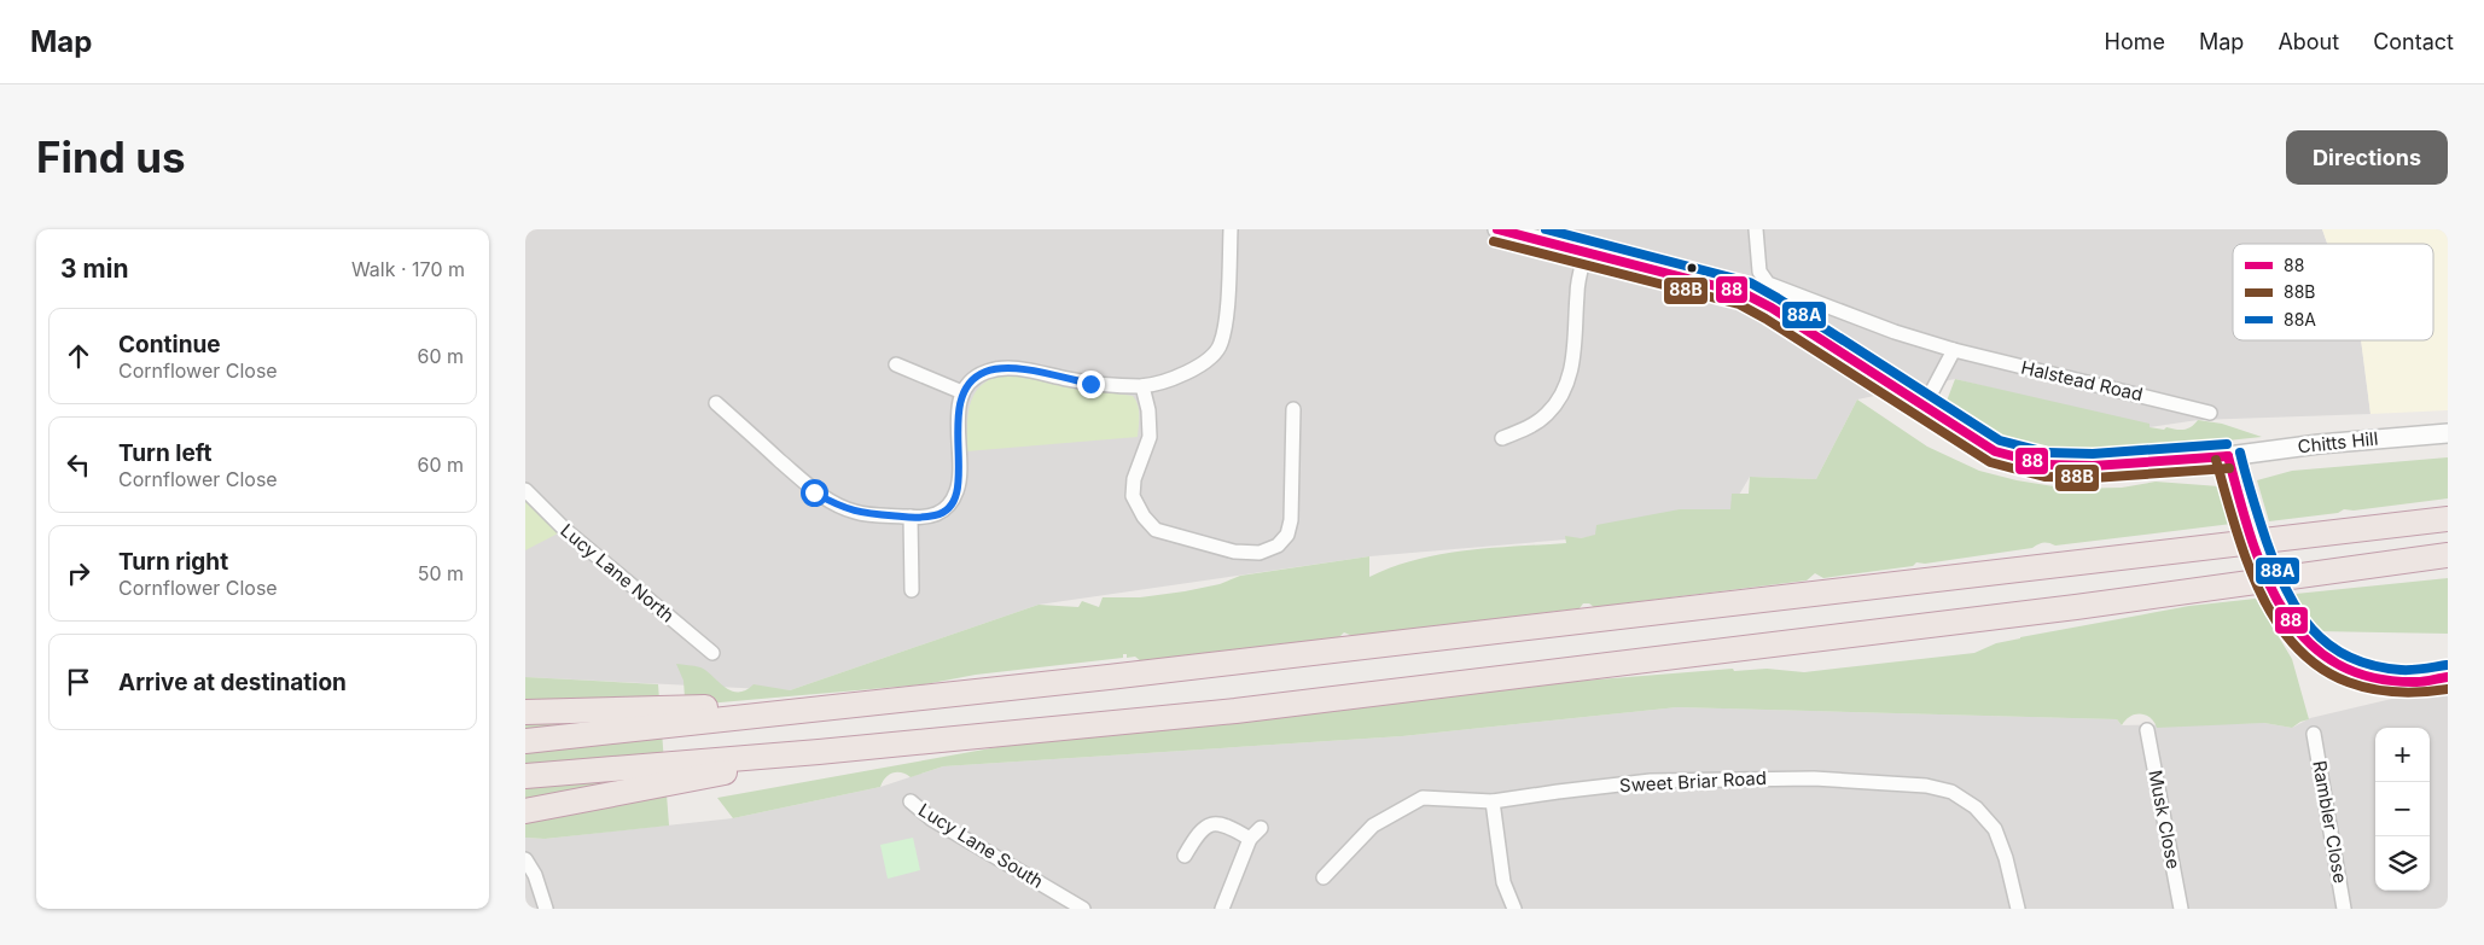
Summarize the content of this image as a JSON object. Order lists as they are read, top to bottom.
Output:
{
  "streets": {
    "street": [
      "Halstead Road",
      "Chitts Hill",
      "Lucy Lane North",
      "Sweet Briar Road",
      "Musk Close",
      "Rambler Close",
      "Lucy Lane South"
    ]
  },
  "lines": ["transit line 88", "transit line 88A", "transit line 88B"],
  "legend": ["88", "88B", "88A"],
  "page": {
    "header": "Map",
    "nav": [
      "Home",
      "Map",
      "About",
      "Contact"
    ],
    "buttons": "Directions",
    "title": "Find us",
    "heading": ["3 min", "Walk · 170 m"],
    "list": [
      ["Continue", "Cornflower Close", "60 m"],
      ["Turn left", "Cornflower Close", "60 m"],
      ["Turn right", "Cornflower Close", "50 m"],
      "Arrive at destination"
    ],
    "map_buttons": ["+", "−"]
  }
}
